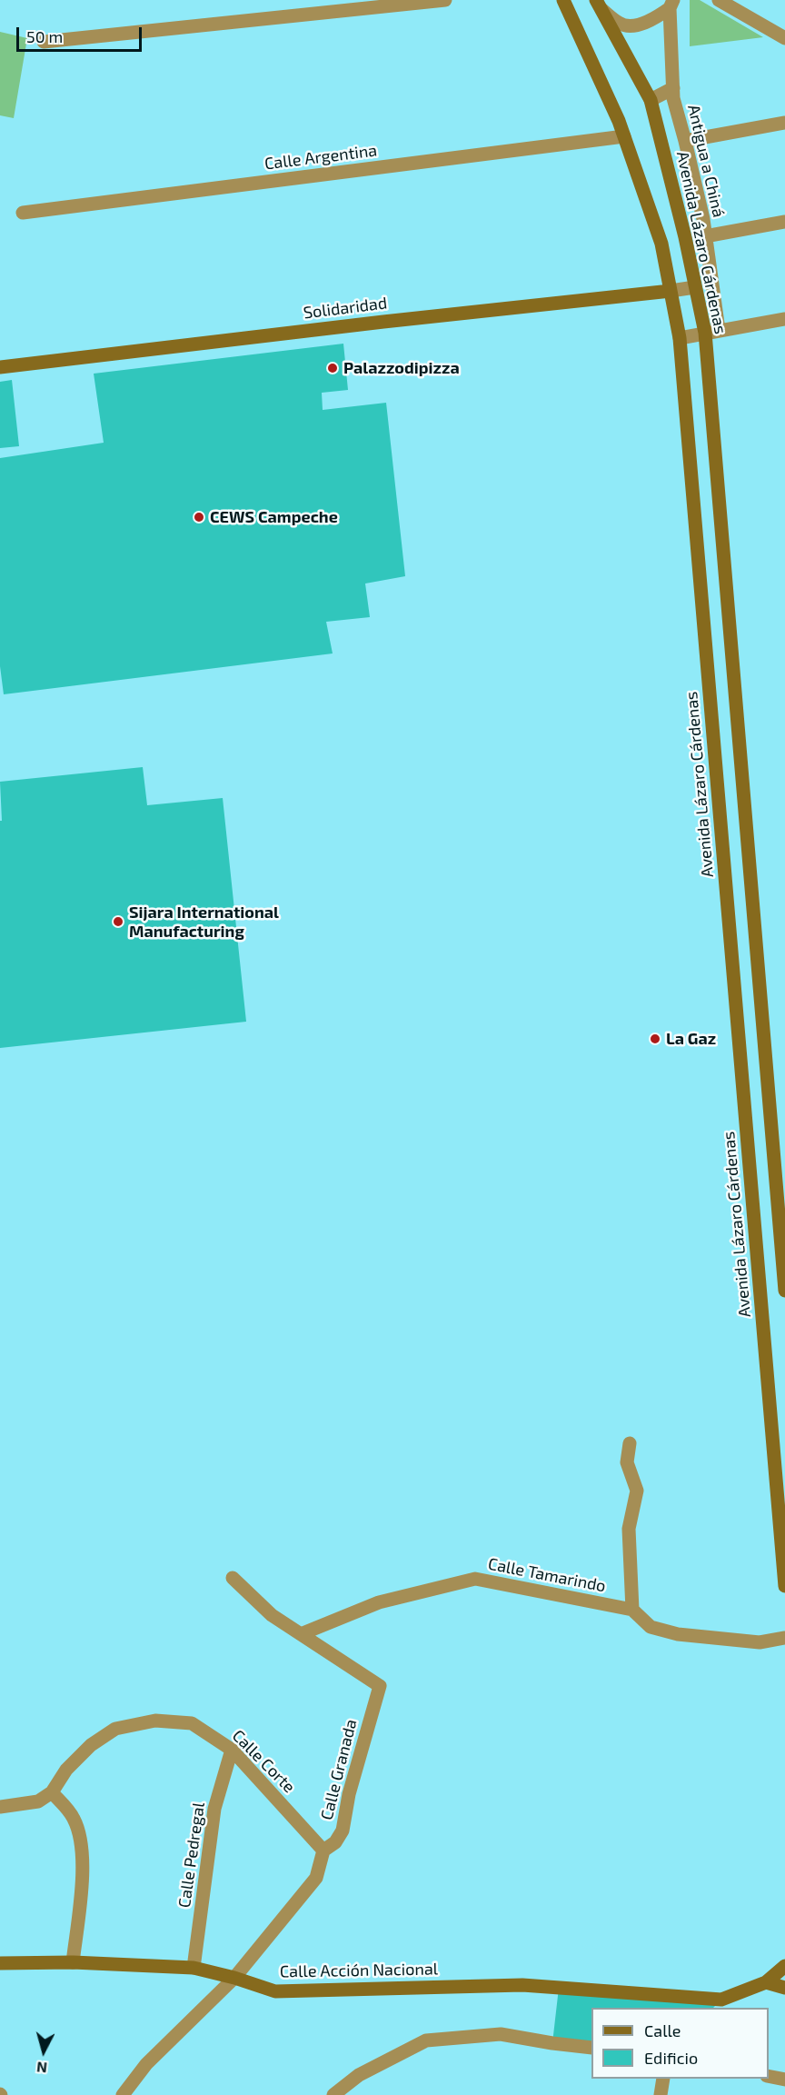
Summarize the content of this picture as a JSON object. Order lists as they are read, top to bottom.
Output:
{
  "streets": {
    "main road": ["Avenida Lázaro Cárdenas", "Solidaridad", "Calle Acción Nacional"],
    "street": [
      "Calle Argentina",
      "Antigua a Chiná",
      "Calle Tamarindo",
      "Calle Corte",
      "Calle Granada",
      "Calle Pedregal"
    ]
  },
  "crossings": [
    ["Calle Argentina", "Avenida Lázaro Cárdenas"],
    ["Antigua a Chiná", "Avenida Lázaro Cárdenas"],
    ["Avenida Lázaro Cárdenas", "Solidaridad"],
    ["Calle Tamarindo", "Calle Granada"],
    ["Calle Corte", "Calle Granada"],
    ["Calle Corte", "Calle Pedregal"],
    ["Calle Granada", "Calle Acción Nacional"],
    ["Calle Pedregal", "Calle Acción Nacional"]
  ],
  "places": [
    "Palazzodipizza",
    "CEWS Campeche",
    "Sijara International Manufacturing",
    "La Gaz"
  ],
  "legend": ["Calle", "Edificio"],
  "scale_bar": "50 m",
  "north": "bottom"
}
